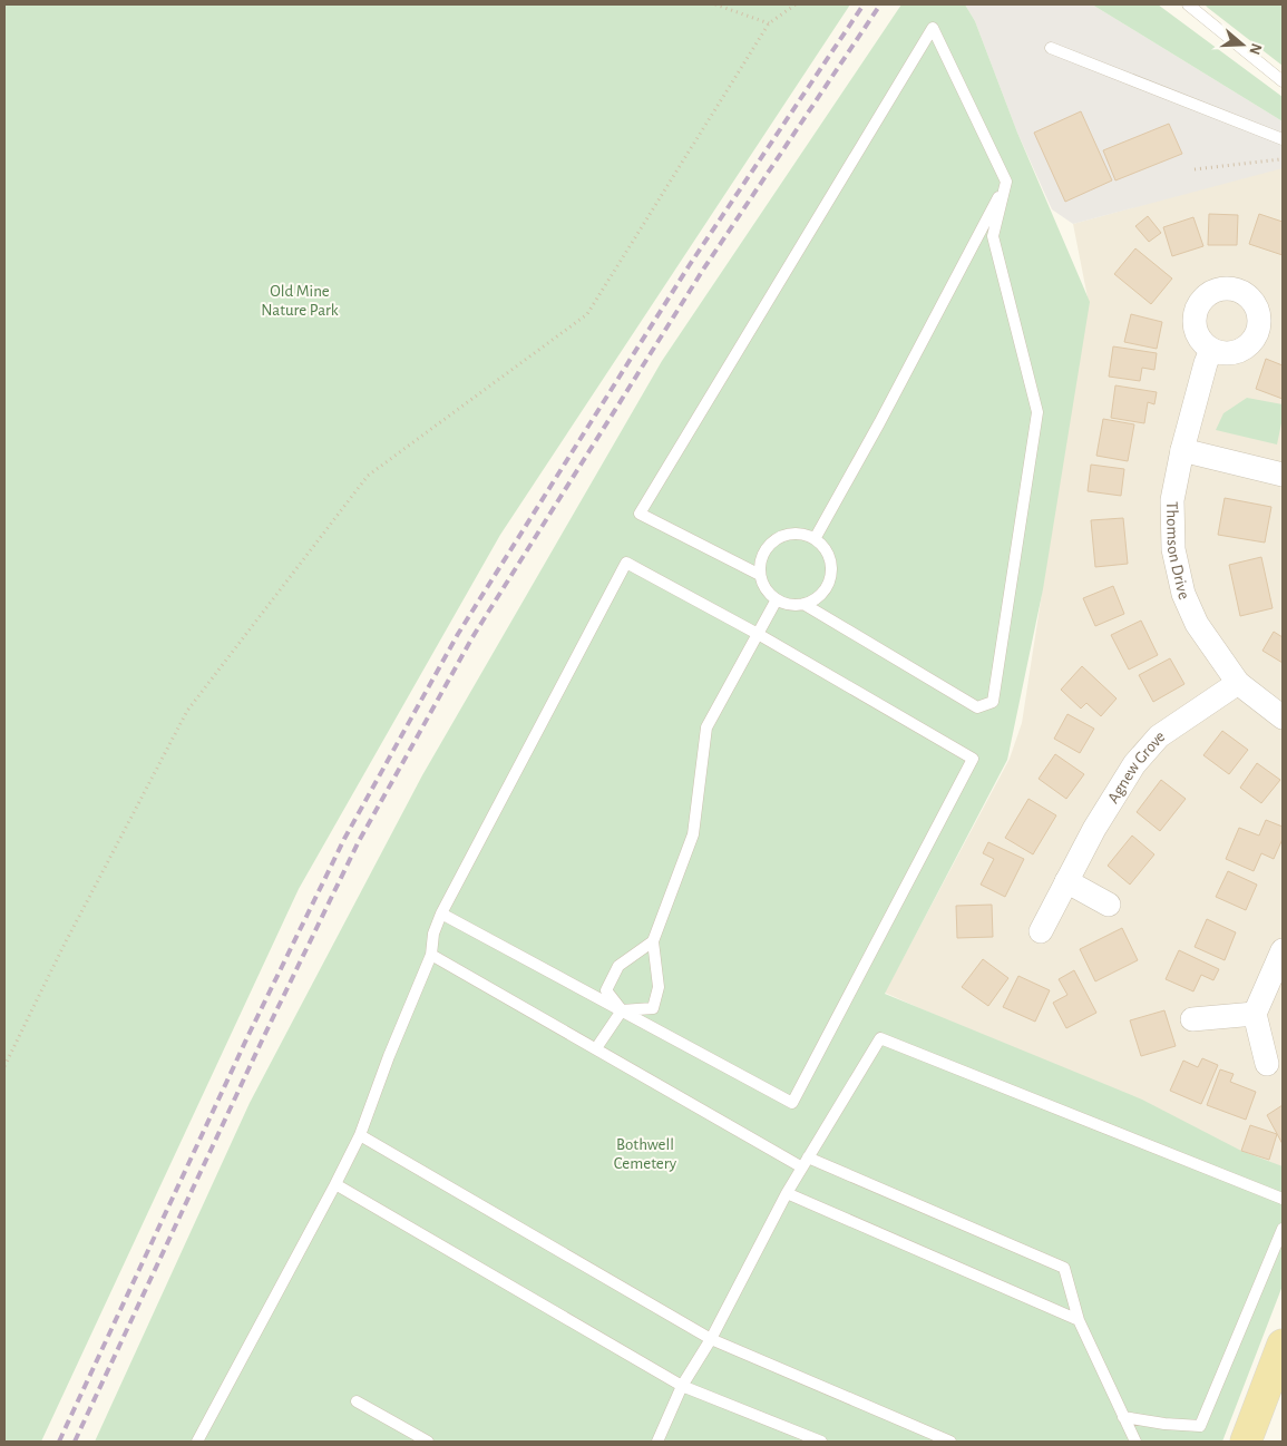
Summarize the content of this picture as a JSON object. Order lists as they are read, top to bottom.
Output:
{
  "streets": {
    "street": ["Thomson Drive", "Agnew Grove"]
  },
  "crossings": [
    ["Thomson Drive", "Agnew Grove"]
  ],
  "parks": ["Old Mine Nature Park", "Bothwell Cemetery"],
  "north": "right"
}
